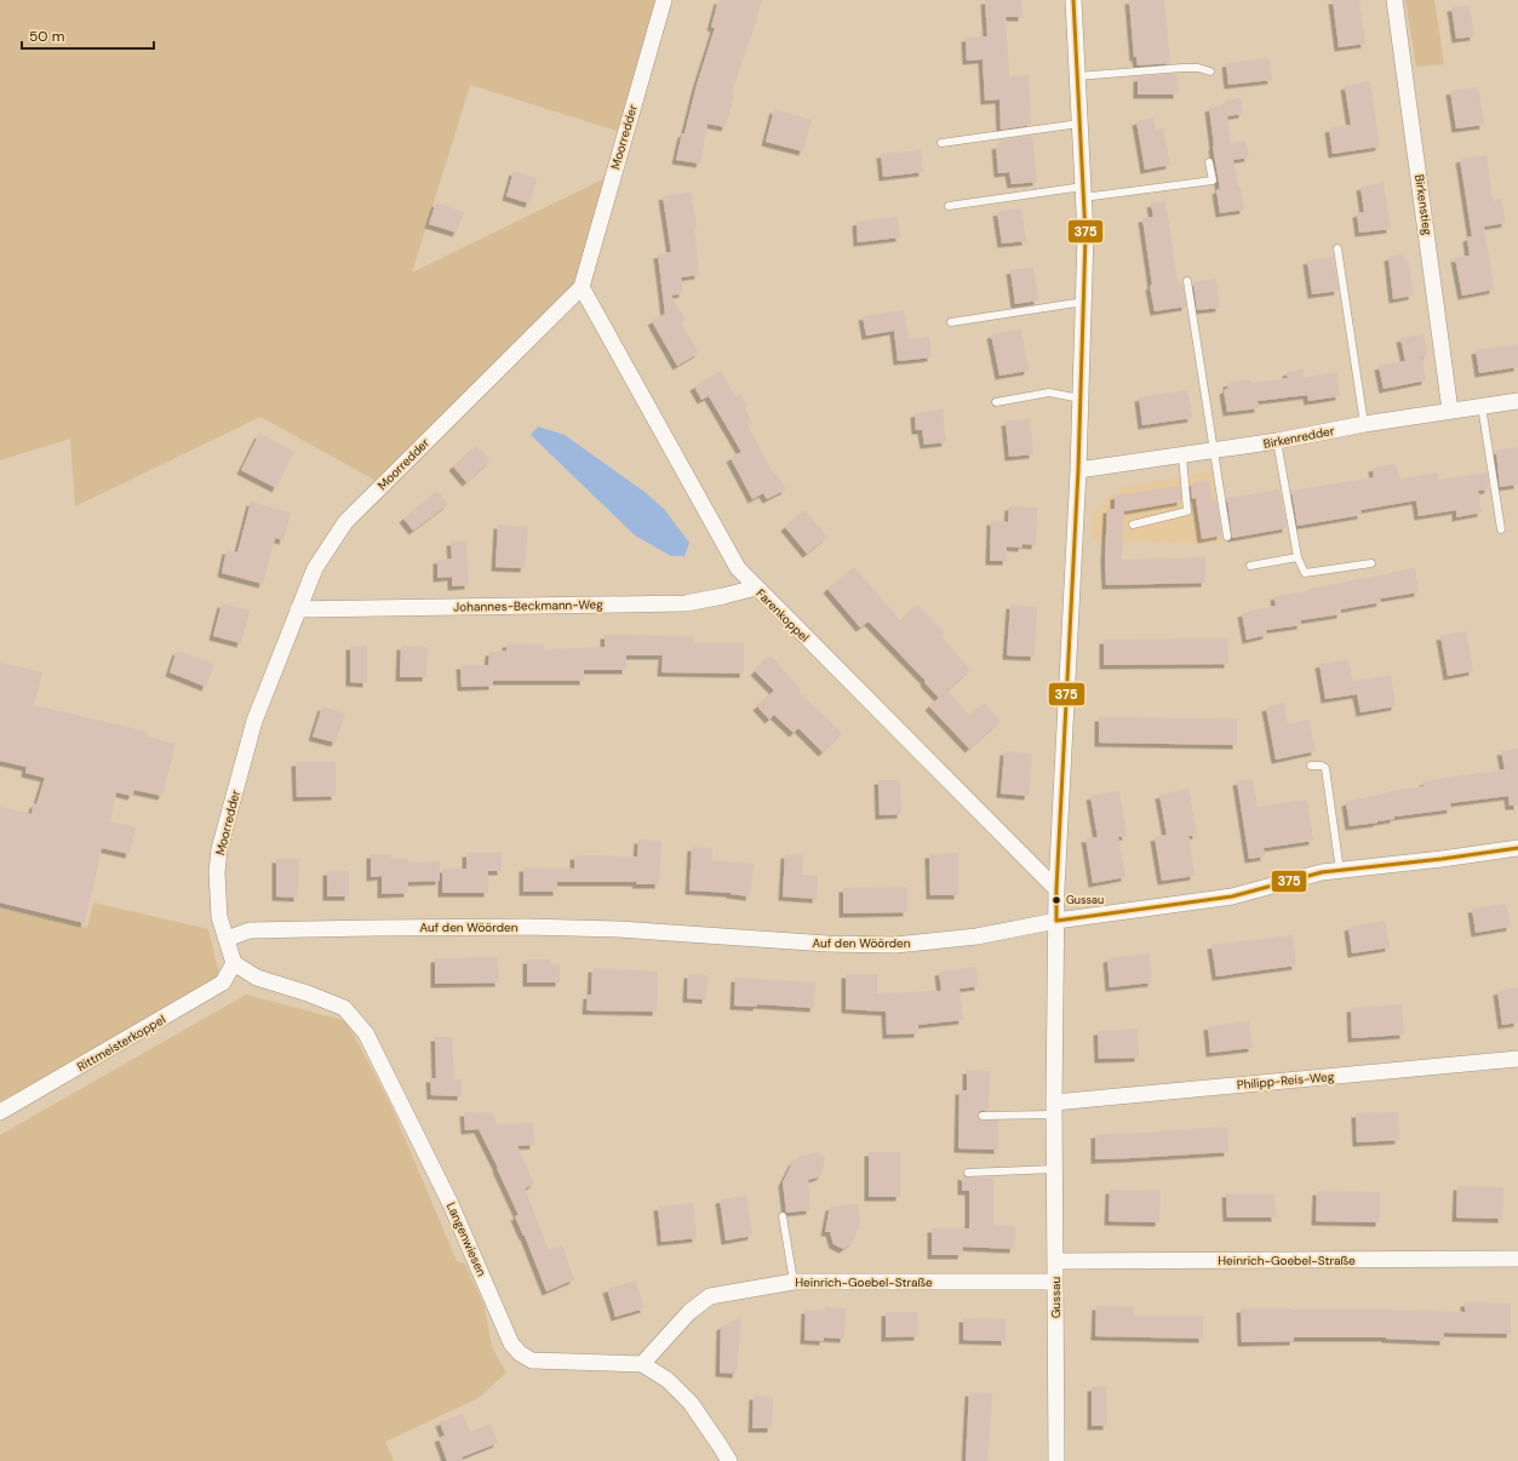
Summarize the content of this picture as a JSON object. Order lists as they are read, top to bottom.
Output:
{
  "streets": {
    "street": [
      "Moorredder",
      "Birkenstieg",
      "Birkenredder",
      "Johannes-Beckmann-Weg",
      "Farenkoppel",
      "Auf den Wöörden",
      "Rittmeisterkoppel",
      "Philipp-Reis-Weg",
      "Langenwiesen",
      "Heinrich-Goebel-Straße",
      "Gussau"
    ]
  },
  "crossings": [
    ["Moorredder", "Johannes-Beckmann-Weg"],
    ["Moorredder", "Farenkoppel"],
    ["Moorredder", "Auf den Wöörden"],
    ["Moorredder", "Rittmeisterkoppel"],
    ["Moorredder", "Langenwiesen"],
    ["Birkenstieg", "Birkenredder"],
    ["Birkenredder", "Gussau"],
    ["Johannes-Beckmann-Weg", "Farenkoppel"],
    ["Farenkoppel", "Gussau"],
    ["Auf den Wöörden", "Gussau"],
    ["Rittmeisterkoppel", "Langenwiesen"],
    ["Philipp-Reis-Weg", "Gussau"],
    ["Langenwiesen", "Heinrich-Goebel-Straße"],
    ["Heinrich-Goebel-Straße", "Gussau"]
  ],
  "places": ["Gussau"],
  "lines": ["transit line 375"],
  "scale_bar": "50 m"
}
